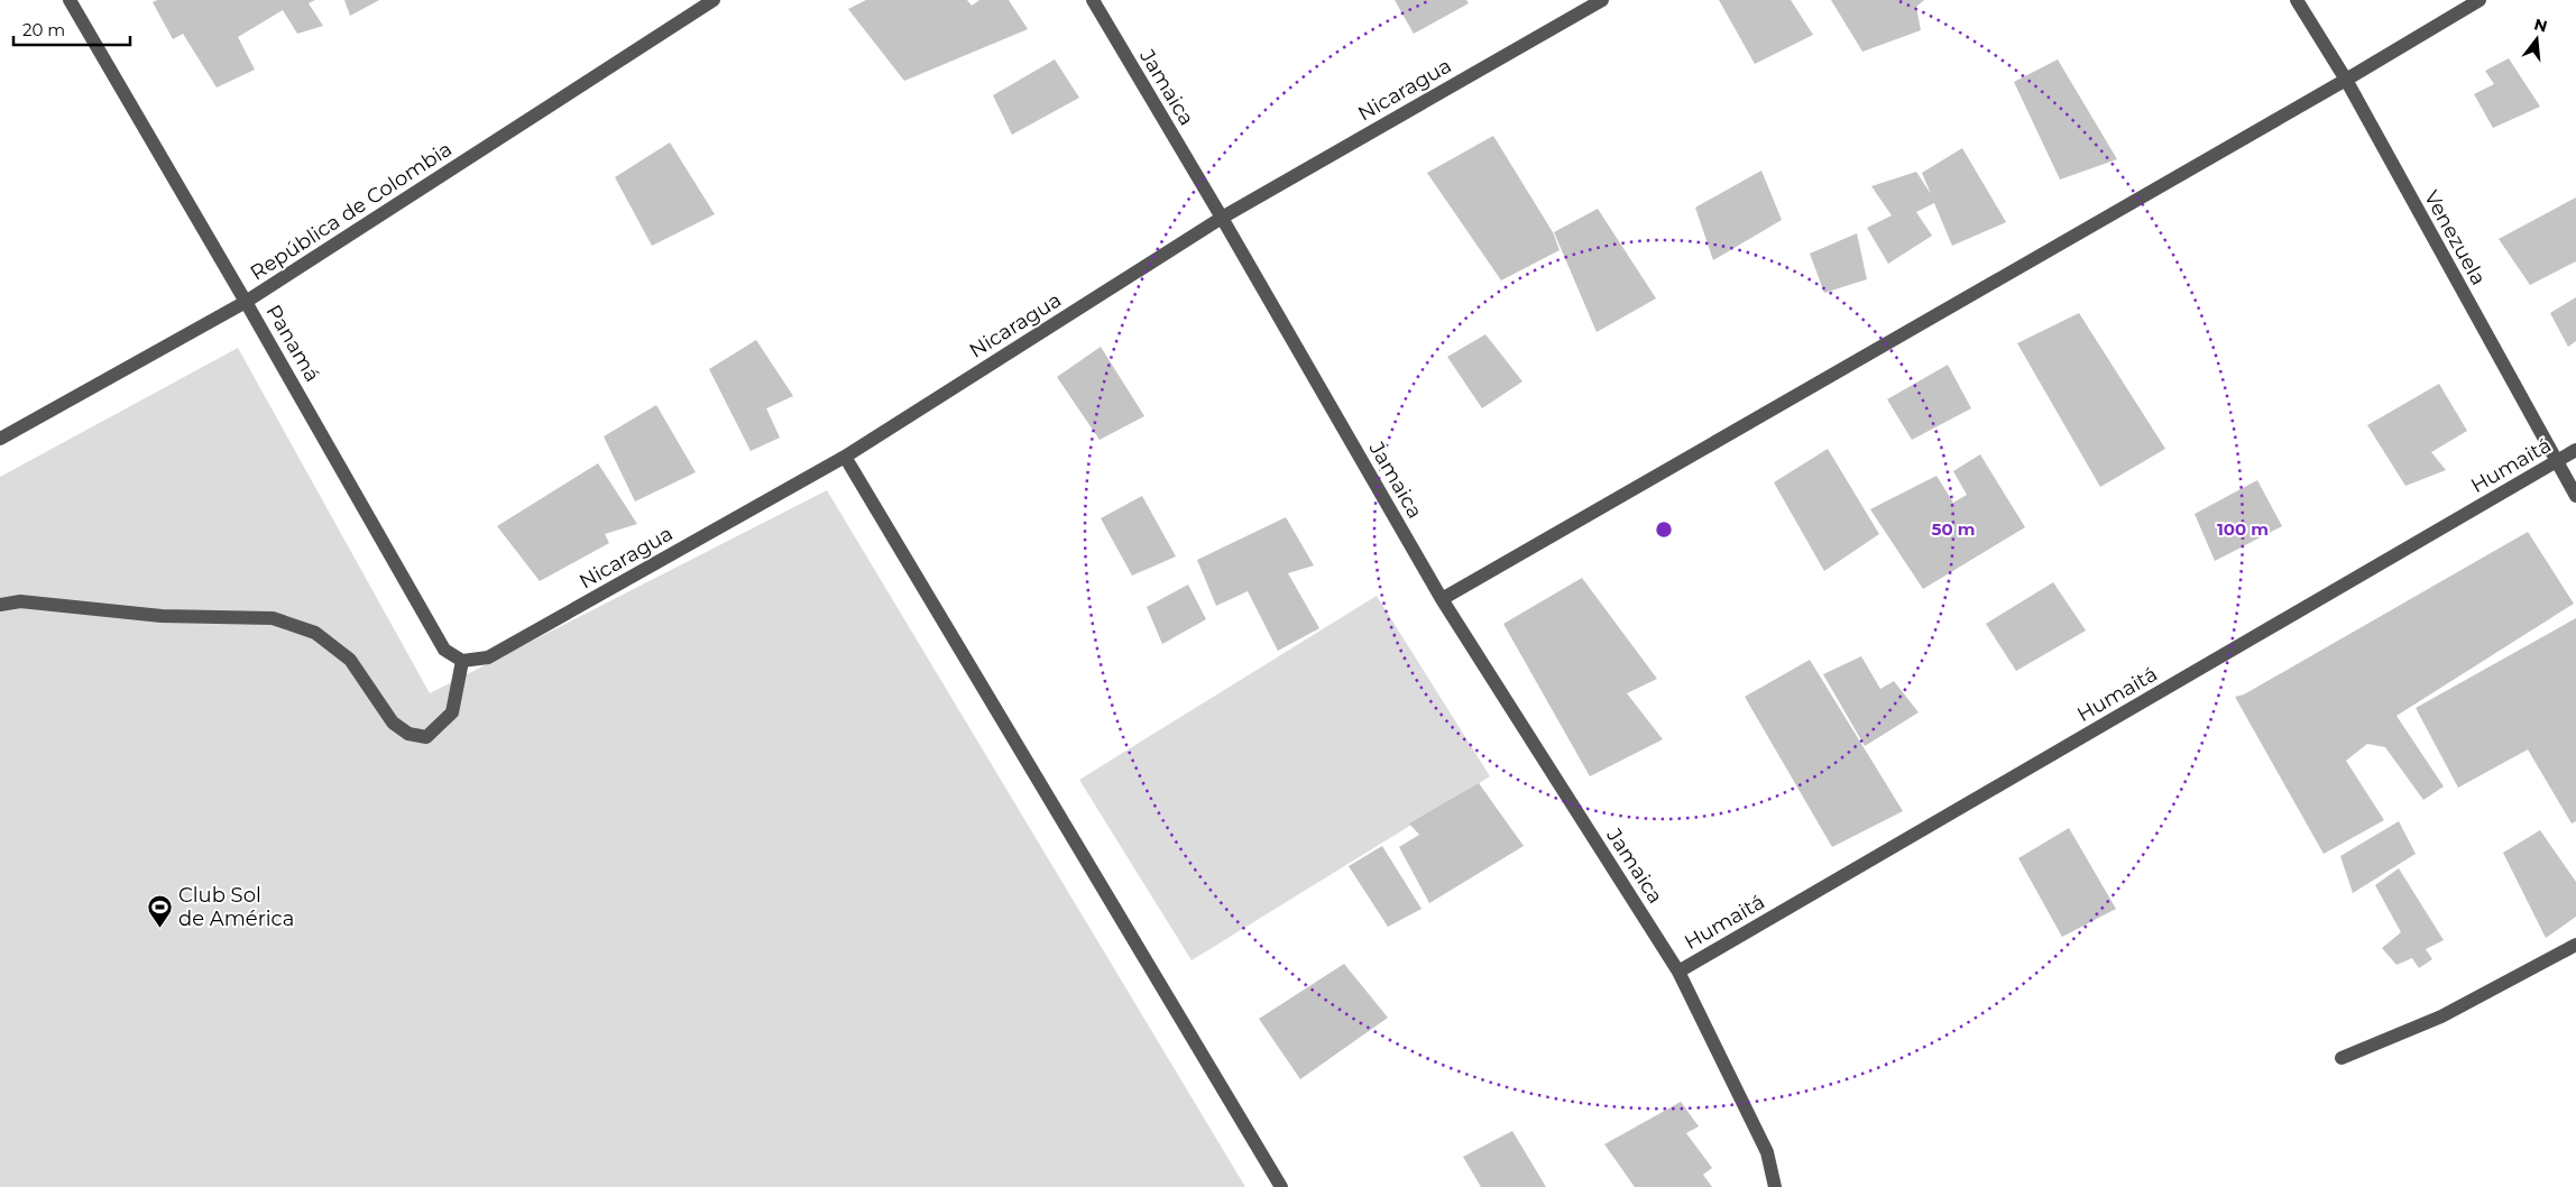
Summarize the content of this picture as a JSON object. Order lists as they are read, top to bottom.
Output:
{
  "streets": {
    "street": [
      "Jamaica",
      "Nicaragua",
      "República de Colombia",
      "Venezuela",
      "Panamá",
      "Humaitá"
    ]
  },
  "crossings": [
    ["Jamaica", "Nicaragua"],
    ["Jamaica", "Humaitá"],
    ["Nicaragua", "Panamá"],
    ["República de Colombia", "Panamá"],
    ["Venezuela", "Humaitá"]
  ],
  "places": {
    "sports": ["Club Sol de América"]
  },
  "scale_bar": "20 m",
  "north": "top",
  "rings": ["50 m", "100 m"]
}
